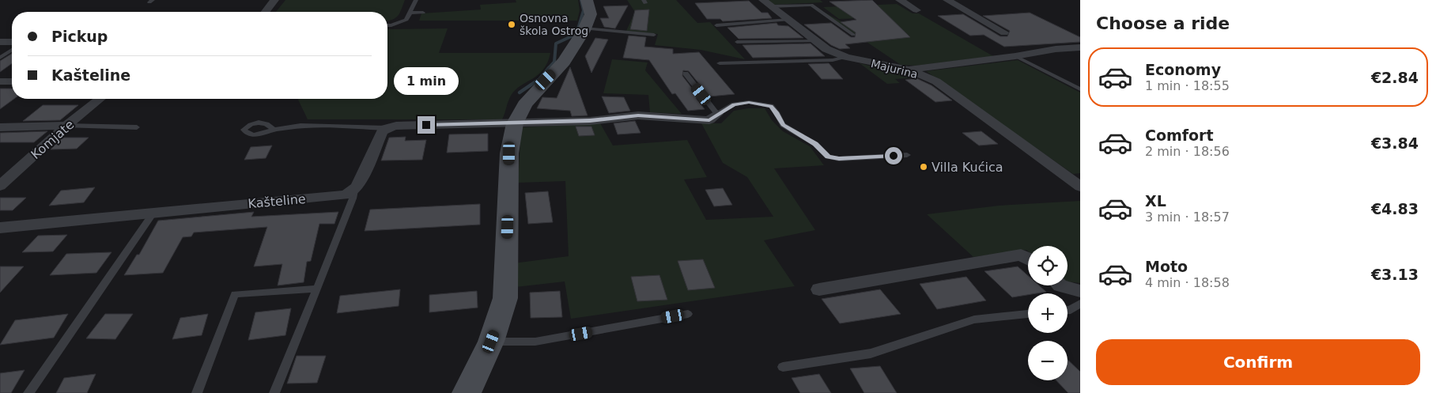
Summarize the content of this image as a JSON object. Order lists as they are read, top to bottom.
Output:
{
  "streets": {
    "street": ["Majurina", "Komjate", "Kašteline"]
  },
  "places": ["Osnovna škola Ostrog", "Villa Kućica"],
  "page": {
    "heading": "Choose a ride",
    "banner": ["Pickup", "Kašteline"],
    "list": [
      {
        "name": "Economy",
        "note": "1 min · 18:55",
        "value": "€2.84"
      },
      {
        "name": "Comfort",
        "note": "2 min · 18:56",
        "value": "€3.84"
      },
      {
        "name": "XL",
        "note": "3 min · 18:57",
        "value": "€4.83"
      },
      {
        "name": "Moto",
        "note": "4 min · 18:58",
        "value": "€3.13"
      }
    ],
    "bubble": "1 min",
    "map_buttons": ["+", "−"],
    "buttons": "Confirm"
  }
}
